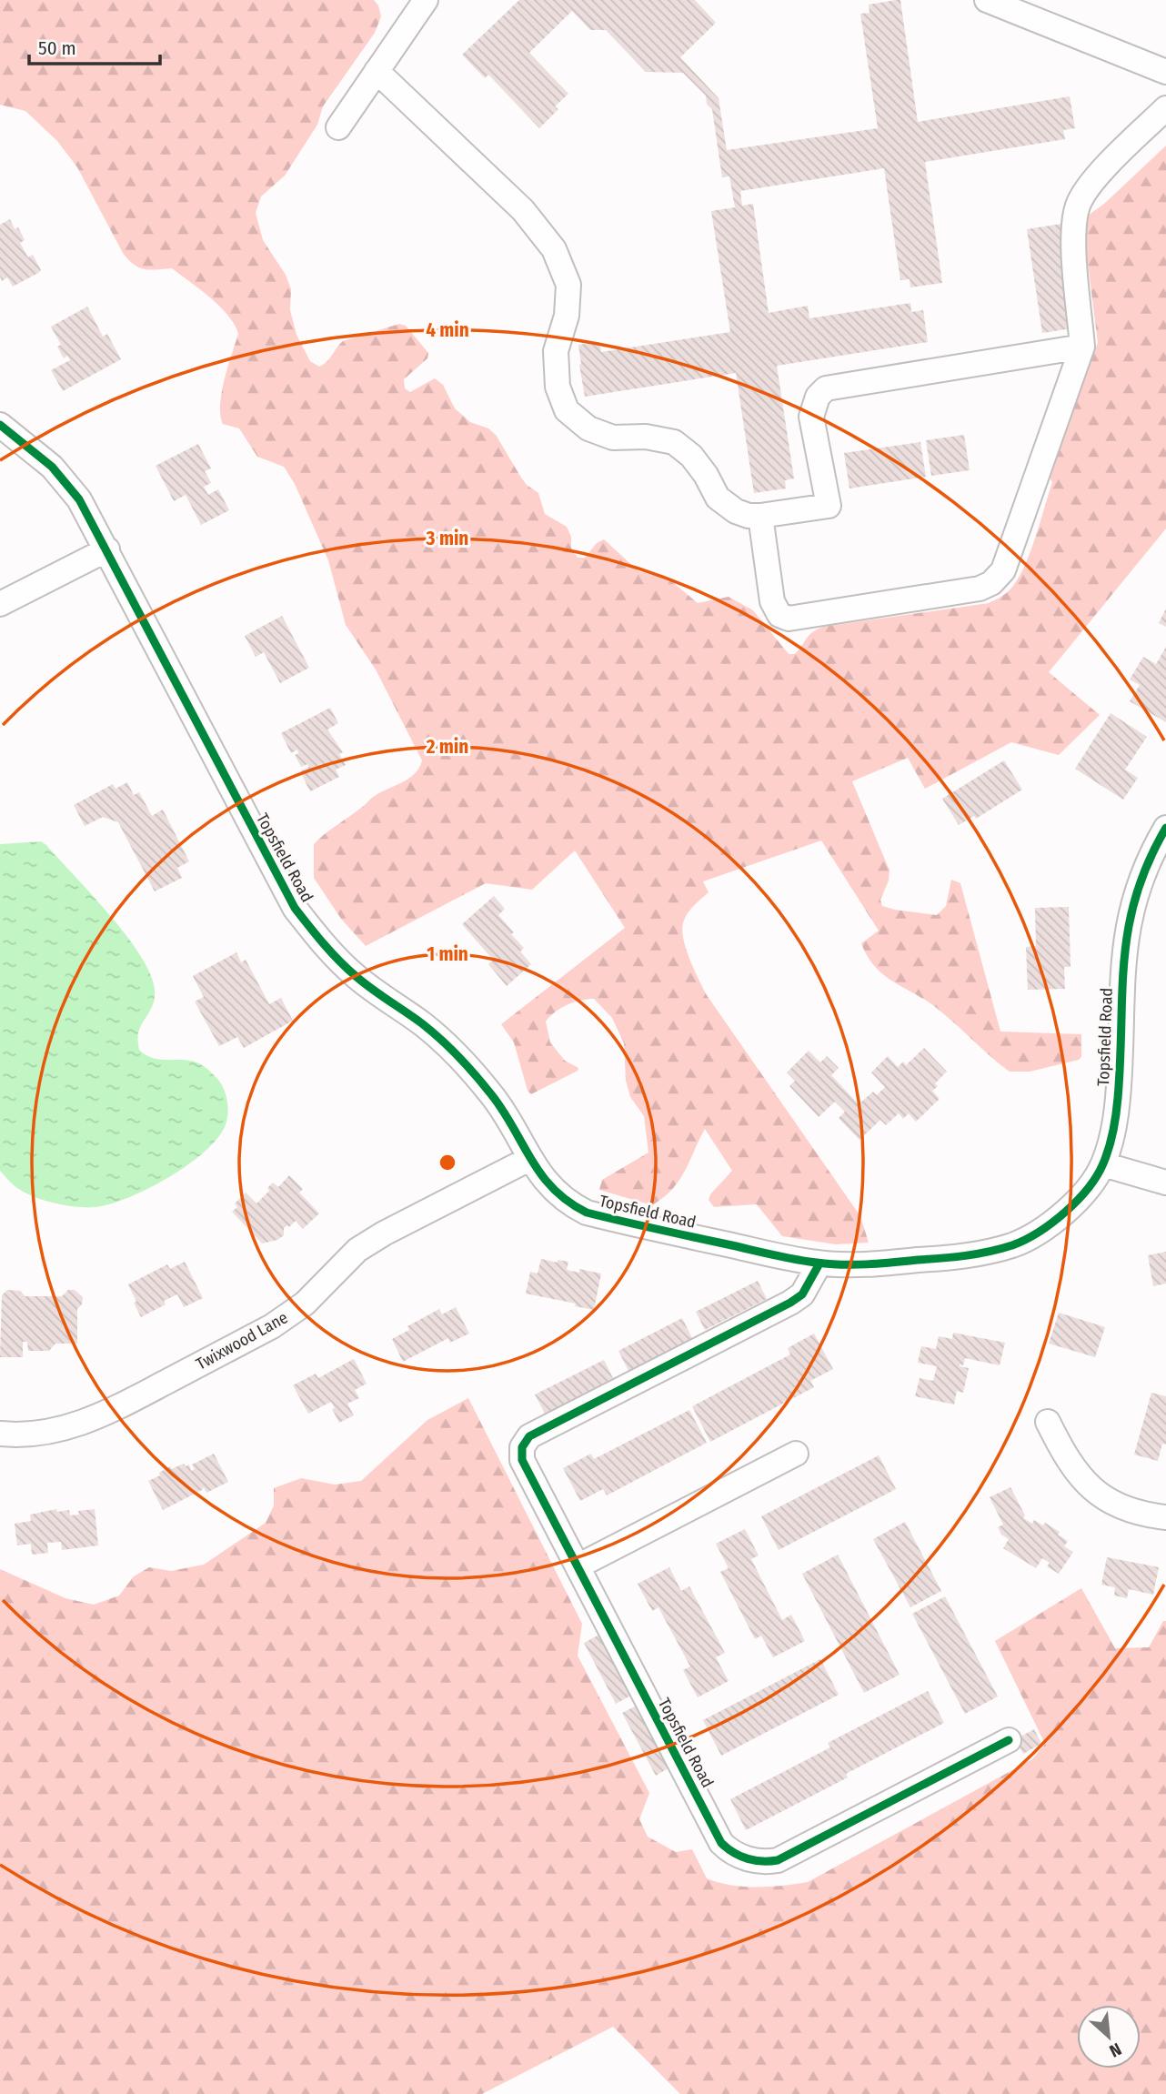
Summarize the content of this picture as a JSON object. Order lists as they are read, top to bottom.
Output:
{
  "streets": {
    "street": ["Topsfield Road", "Twixwood Lane"]
  },
  "crossings": [
    ["Topsfield Road", "Twixwood Lane"]
  ],
  "scale_bar": "50 m",
  "north": "bottom right",
  "rings": [
    "4 min",
    "3 min",
    "2 min",
    "1 min"
  ]
}
